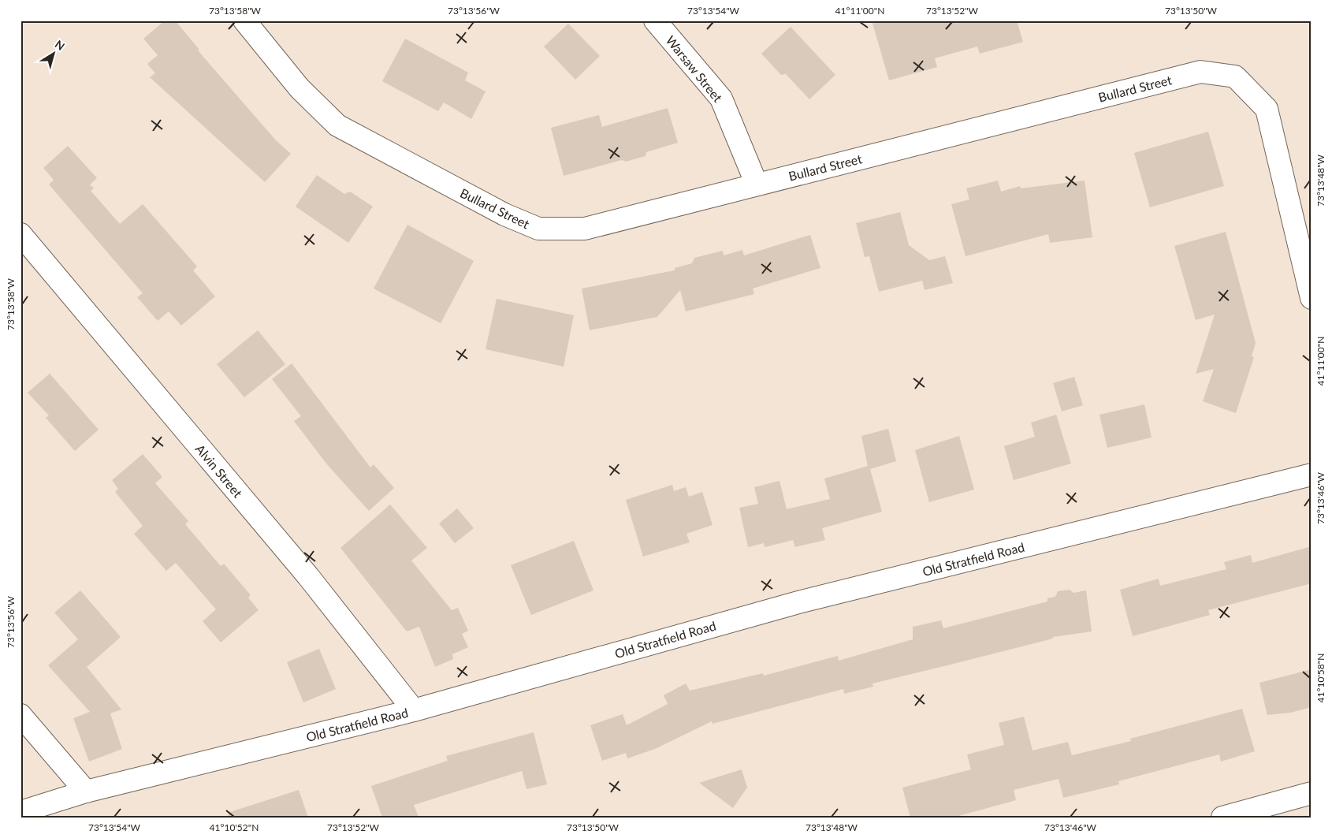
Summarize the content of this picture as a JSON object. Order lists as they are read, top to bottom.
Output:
{
  "streets": {
    "street": [
      "Warsaw Street",
      "Bullard Street",
      "Alvin Street",
      "Old Stratfield Road"
    ]
  },
  "crossings": [
    ["Warsaw Street", "Bullard Street"],
    ["Alvin Street", "Old Stratfield Road"]
  ],
  "north": "top right",
  "coordinates": [
    "73°13'58\"W",
    "73°13'56\"W",
    "73°13'54\"W",
    "41°11'00\"N",
    "73°13'52\"W",
    "73°13'50\"W",
    "73°13'48\"W",
    "73°13'46\"W",
    "41°10'58\"N",
    "41°10'52\"N"
  ]
}
